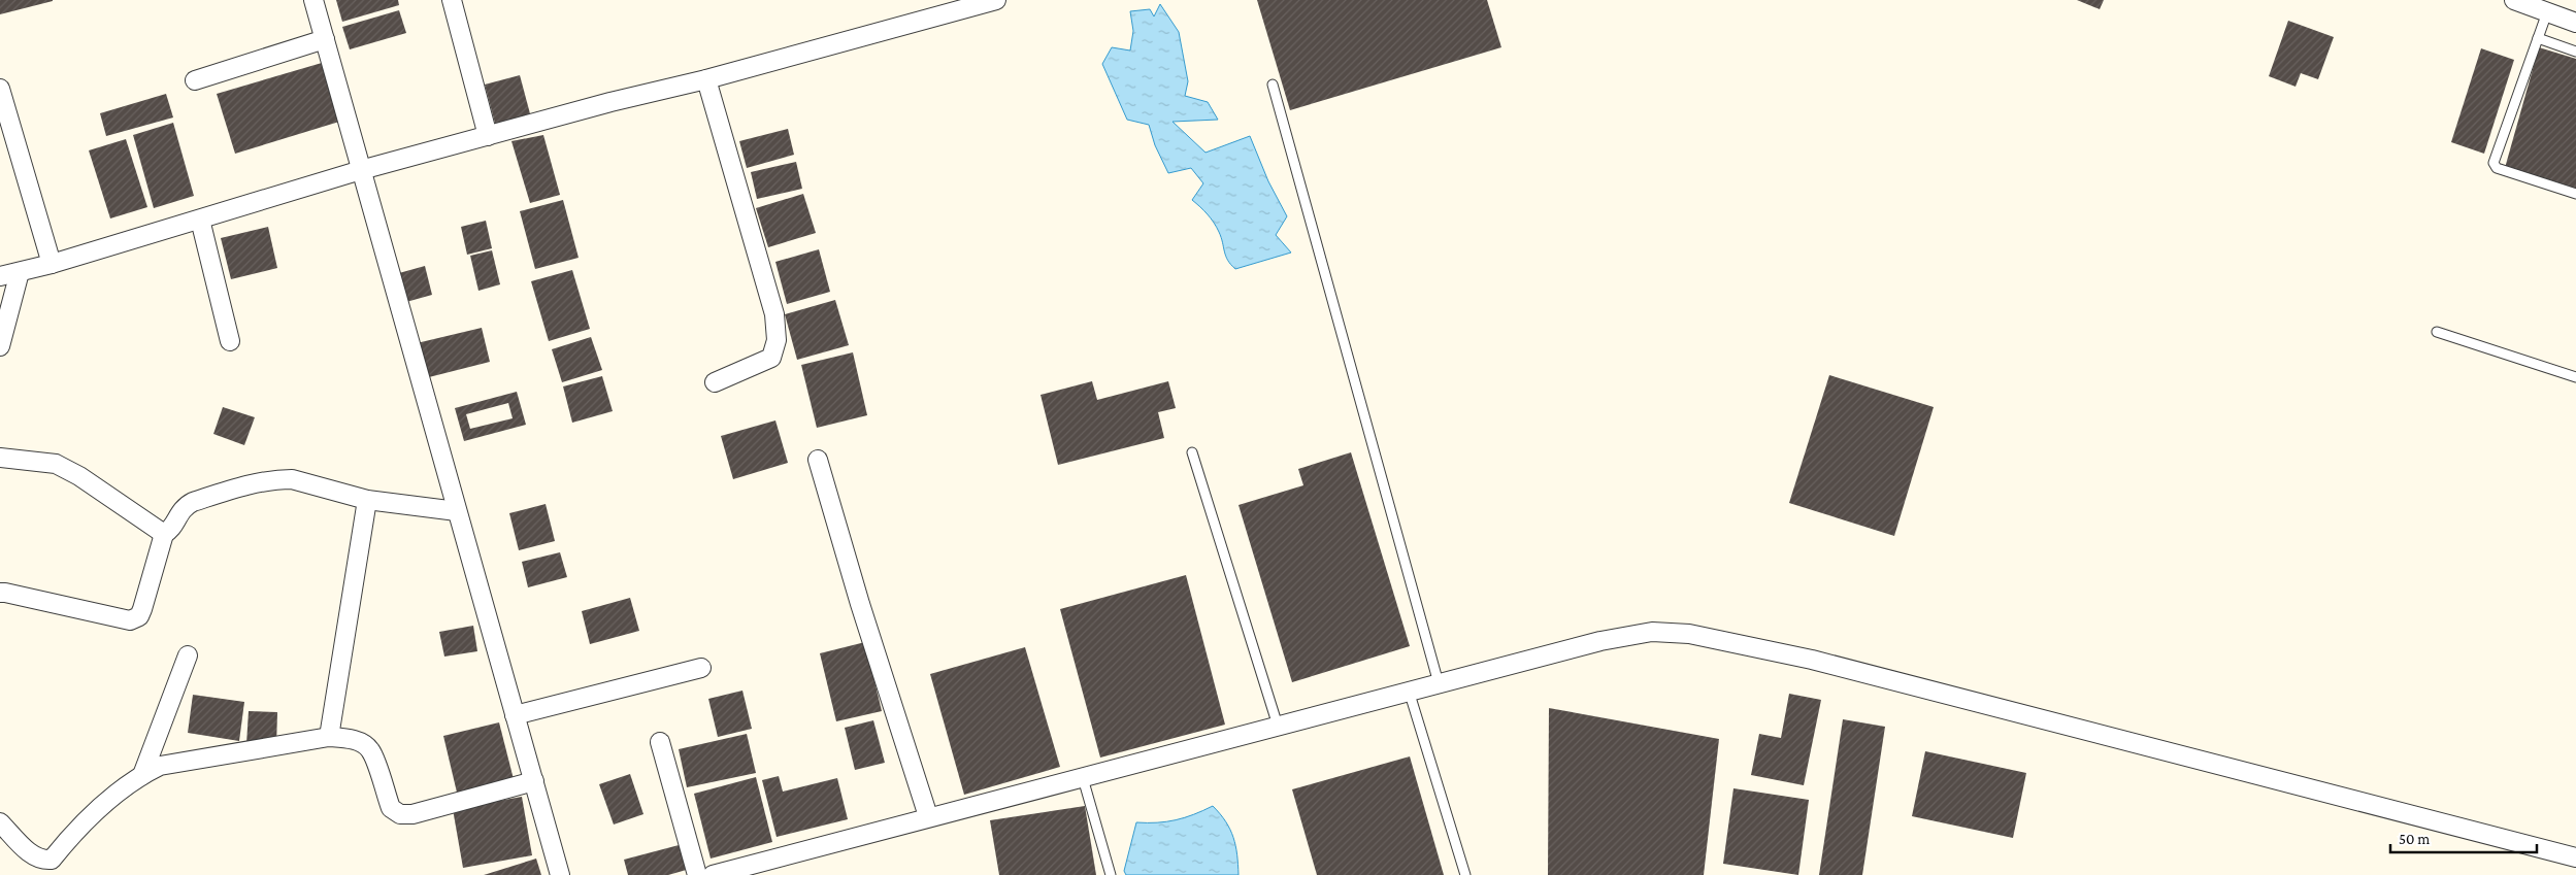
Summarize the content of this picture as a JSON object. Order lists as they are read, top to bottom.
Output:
{
  "scale_bar": "50 m"
}
